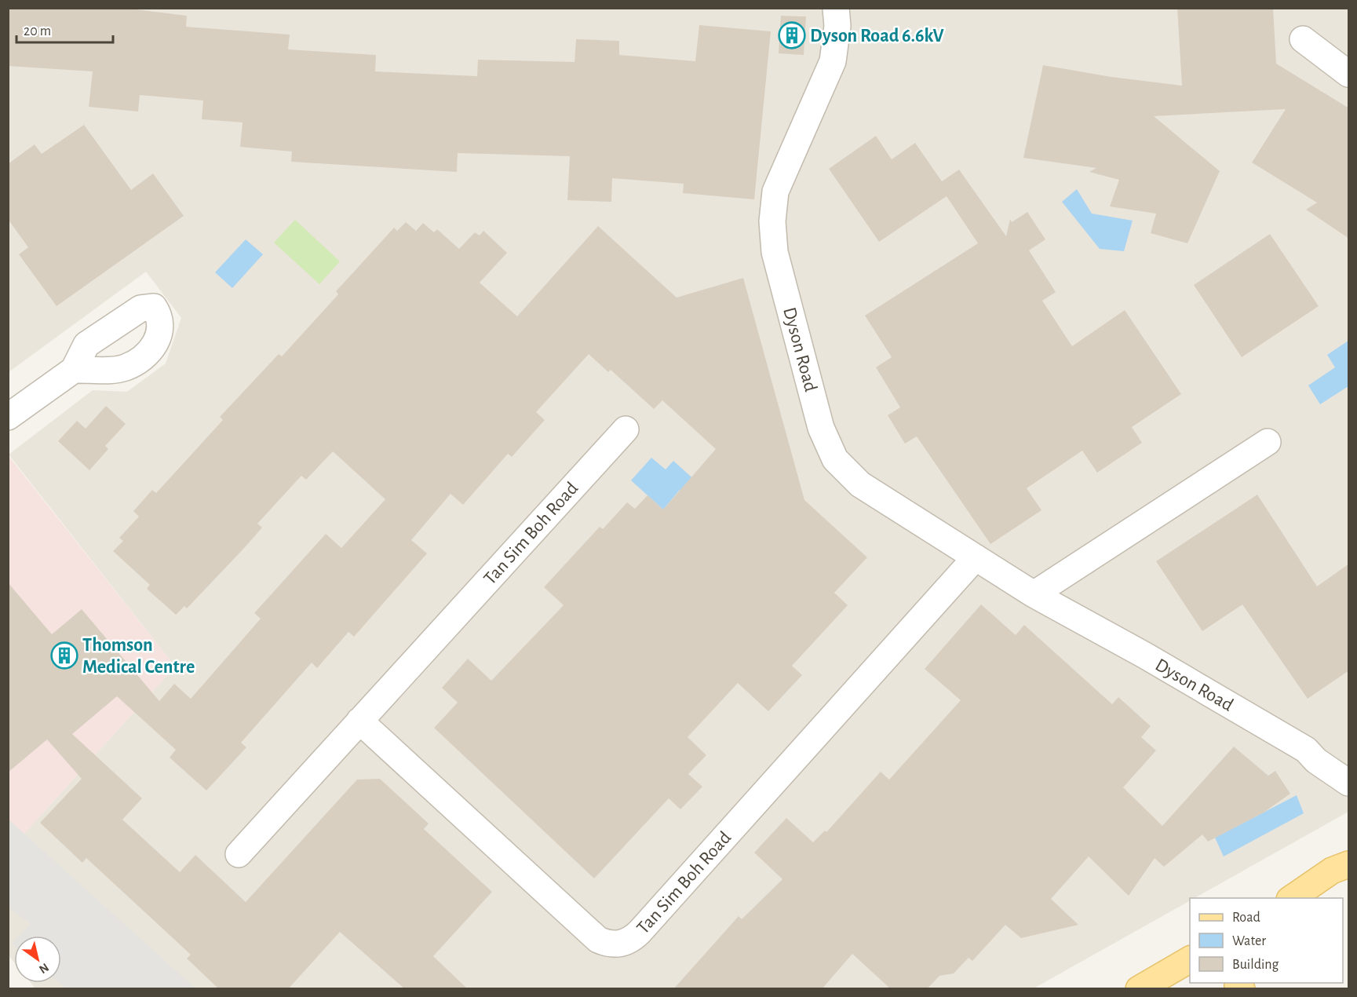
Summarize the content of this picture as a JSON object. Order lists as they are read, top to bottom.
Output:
{
  "streets": {
    "street": ["Dyson Road", "Tan Sim Boh Road"]
  },
  "crossings": [
    ["Dyson Road", "Tan Sim Boh Road"]
  ],
  "places": {
    "building": ["Dyson Road 6.6kV", "Thomson Medical Centre"]
  },
  "legend": ["Road", "Water", "Building"],
  "scale_bar": "20 m",
  "north": "bottom right"
}
